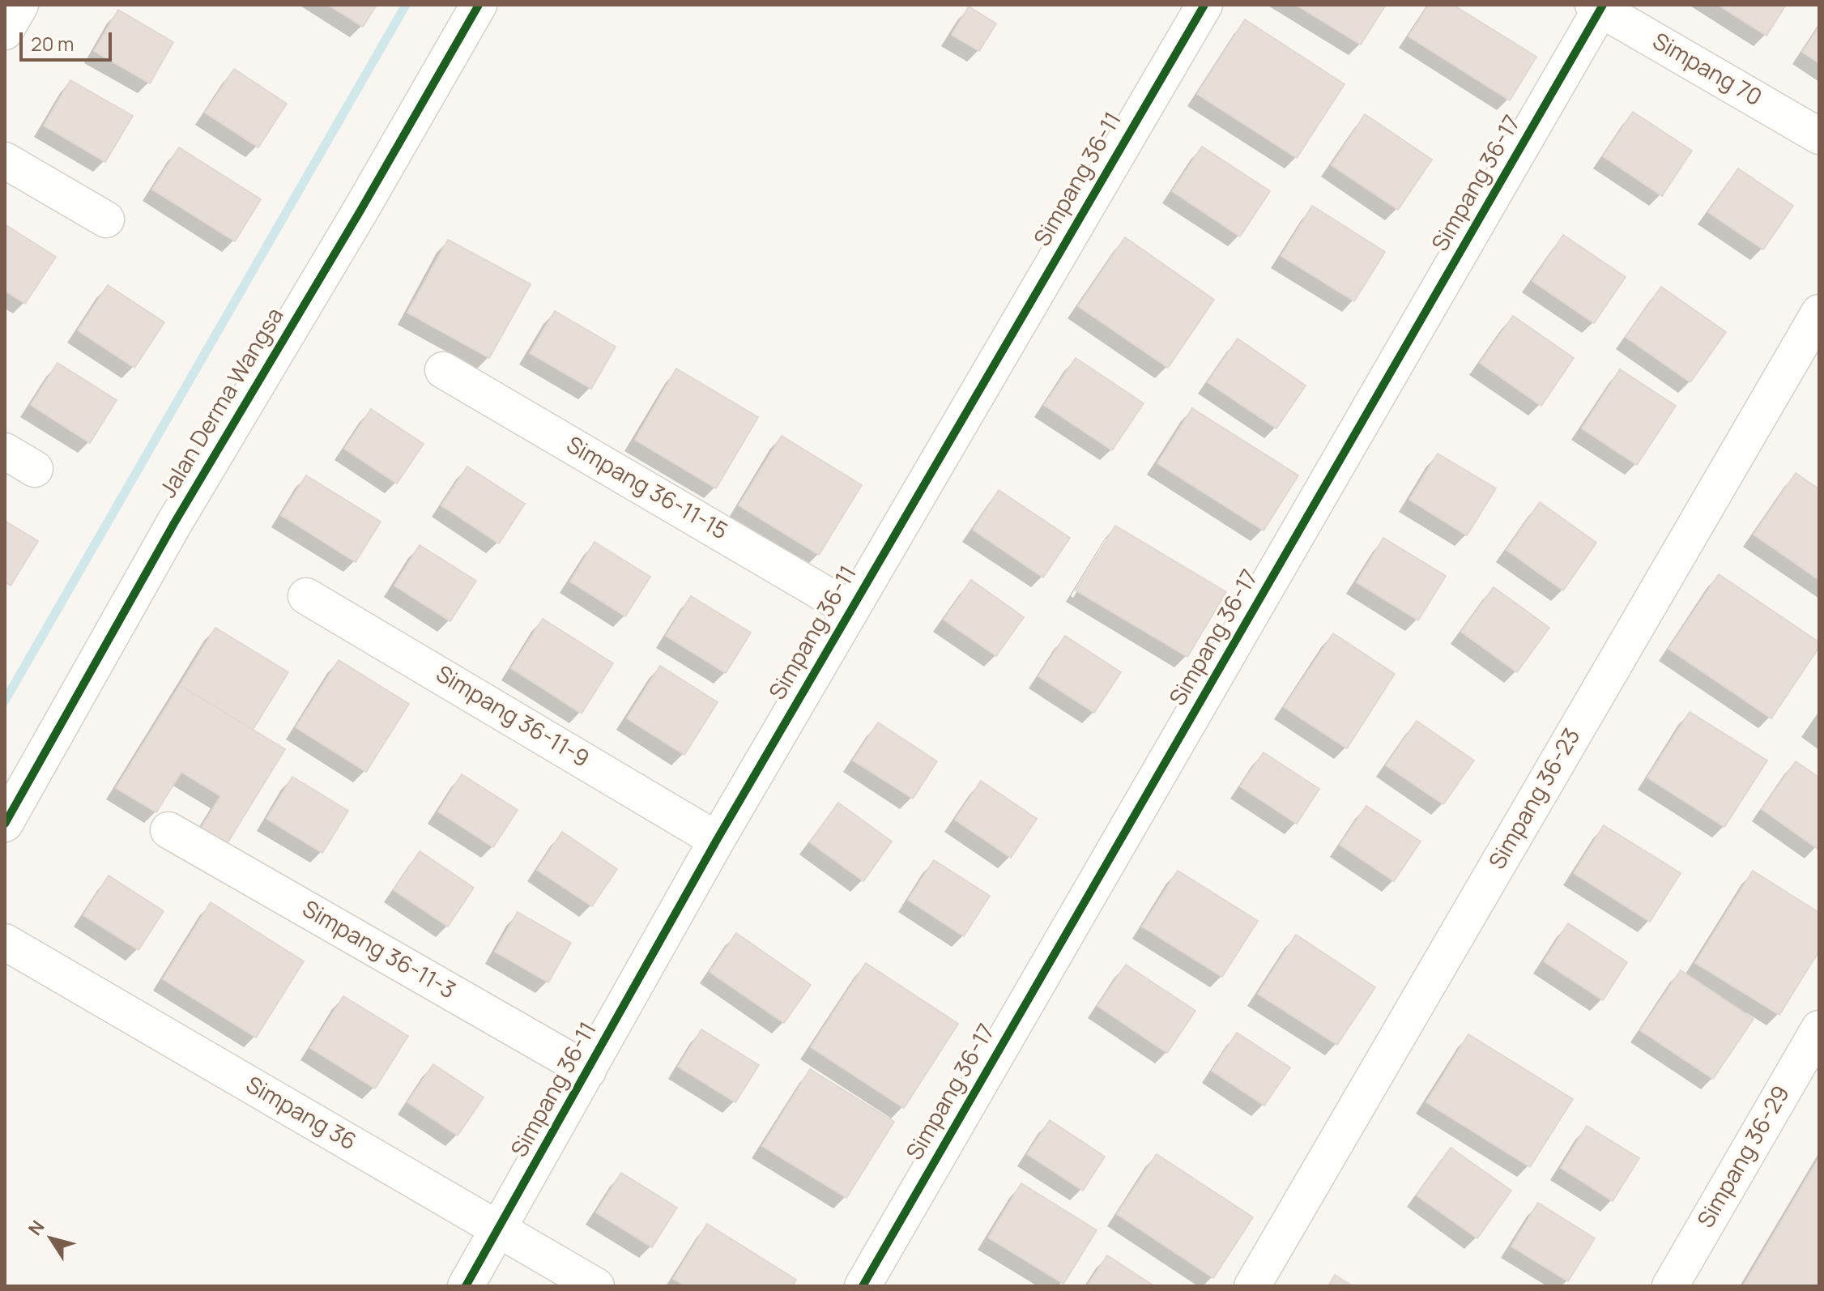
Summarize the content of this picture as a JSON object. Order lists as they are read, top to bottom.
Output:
{
  "streets": {
    "street": [
      "Simpang 70",
      "Simpang 36-11",
      "Simpang 36-17",
      "Jalan Derma Wangsa",
      "Simpang 36-11-15",
      "Simpang 36-11-9",
      "Simpang 36-23",
      "Simpang 36-11-3",
      "Simpang 36",
      "Simpang 36-29"
    ]
  },
  "crossings": [
    ["Simpang 70", "Simpang 36-17"],
    ["Simpang 36-11", "Simpang 36-11-15"],
    ["Simpang 36-11", "Simpang 36-11-9"],
    ["Simpang 36-11", "Simpang 36-11-3"],
    ["Simpang 36-11", "Simpang 36"]
  ],
  "scale_bar": "20 m",
  "north": "top left"
}
